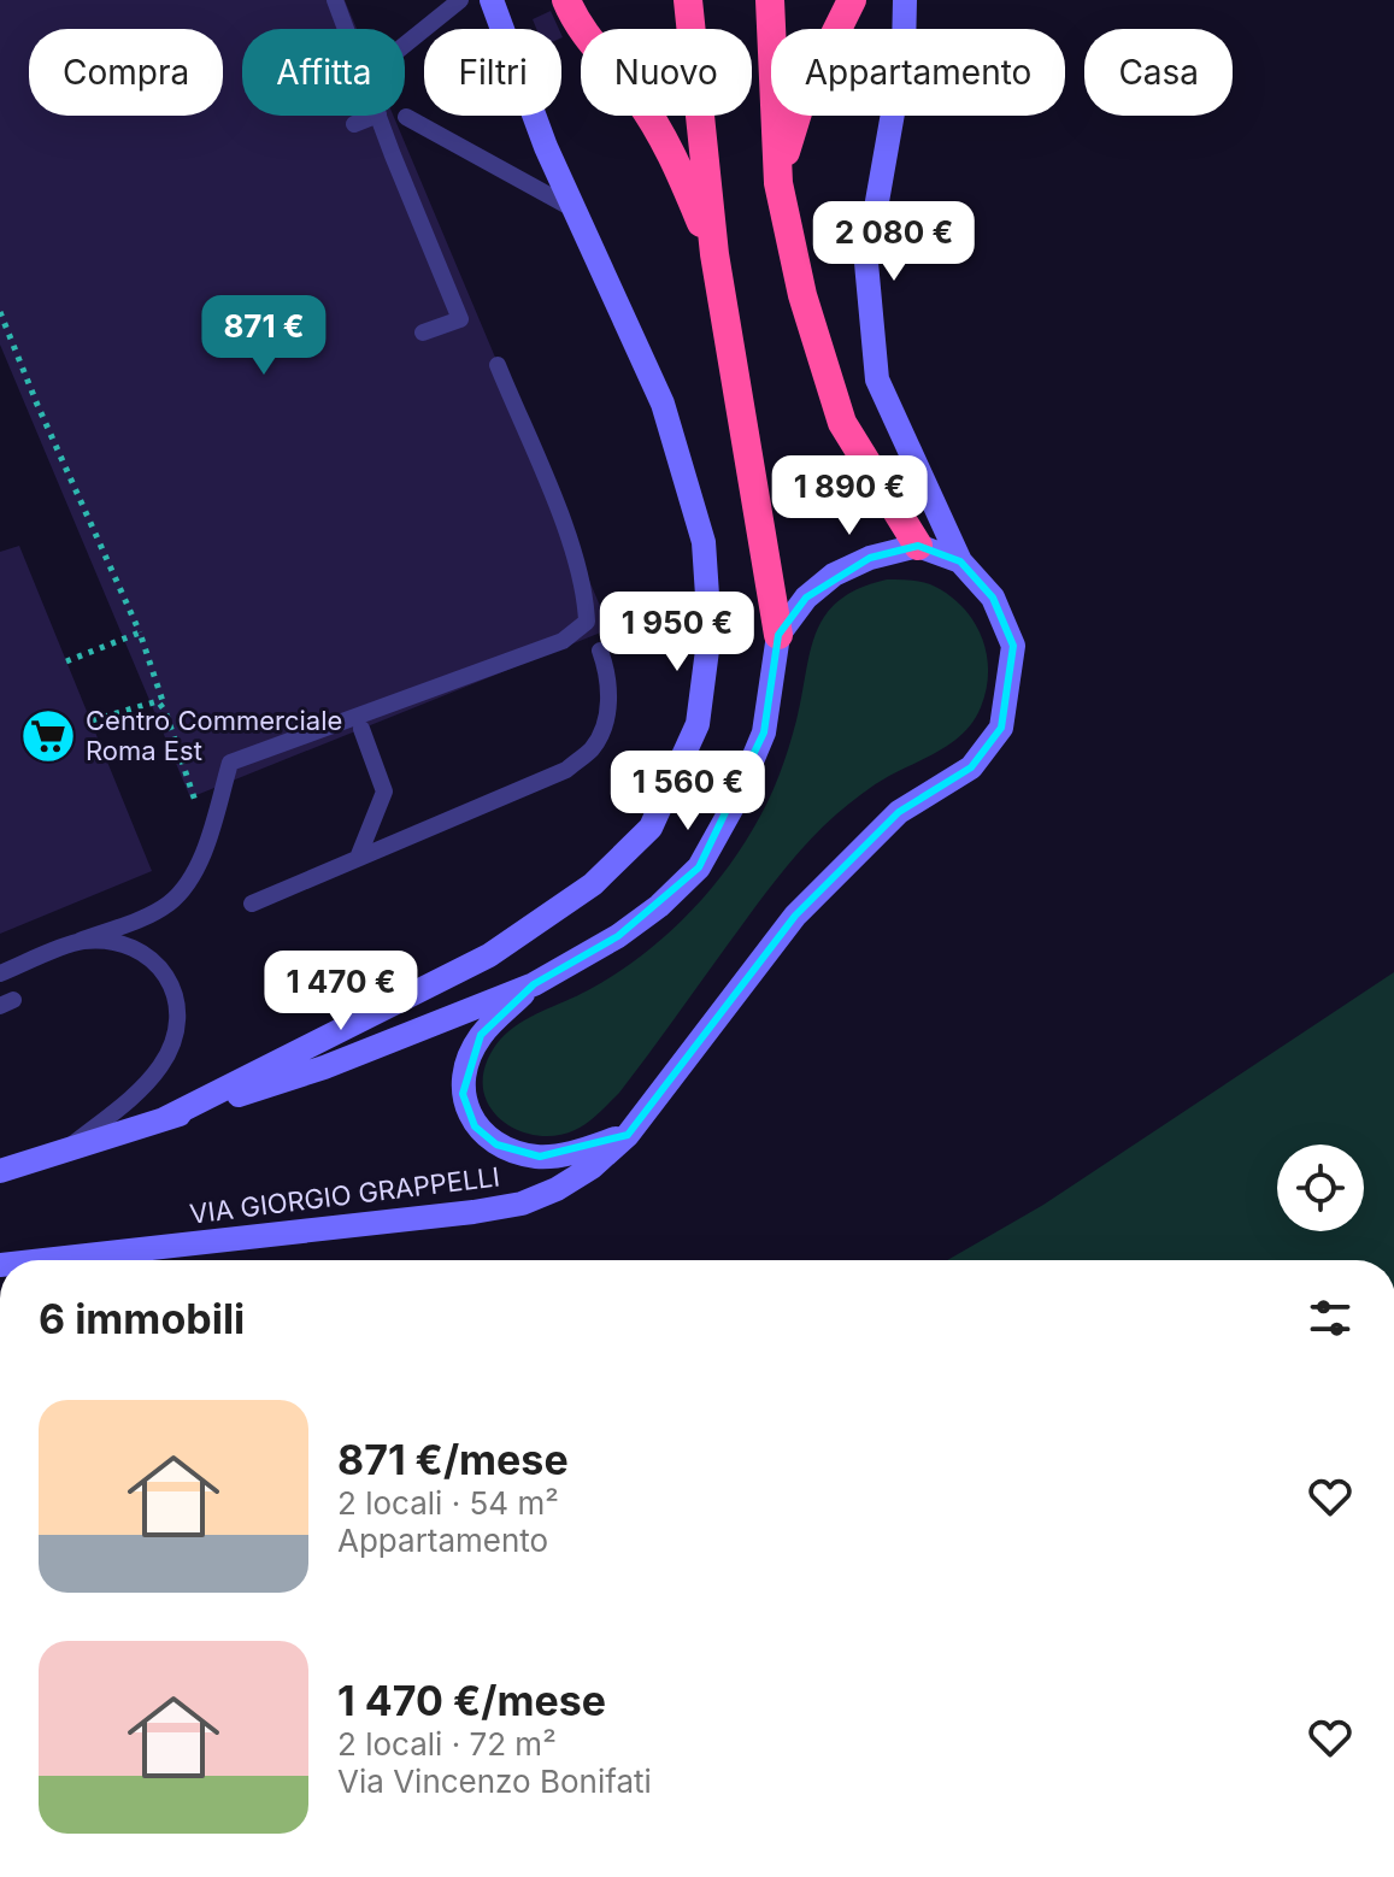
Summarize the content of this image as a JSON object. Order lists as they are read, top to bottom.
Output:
{
  "streets": {
    "main road": ["VIA GIORGIO GRAPPELLI"]
  },
  "places": {
    "supermarket": ["Centro Commerciale Roma Est"]
  },
  "page": {
    "chip": [
      "Compra",
      "Affitta",
      "Filtri",
      "Nuovo",
      "Appartamento",
      "Casa"
    ],
    "price": [
      "2 080 €",
      "871 €",
      "1 890 €",
      "1 950 €",
      "1 560 €",
      "1 470 €"
    ],
    "heading": "6 immobili",
    "list": [
      {
        "name": "871 €/mese",
        "note": "2 locali · 54 m² · Appartamento"
      },
      {
        "name": "1 470 €/mese",
        "note": "2 locali · 72 m² · Via Vincenzo Bonifati"
      }
    ]
  }
}
